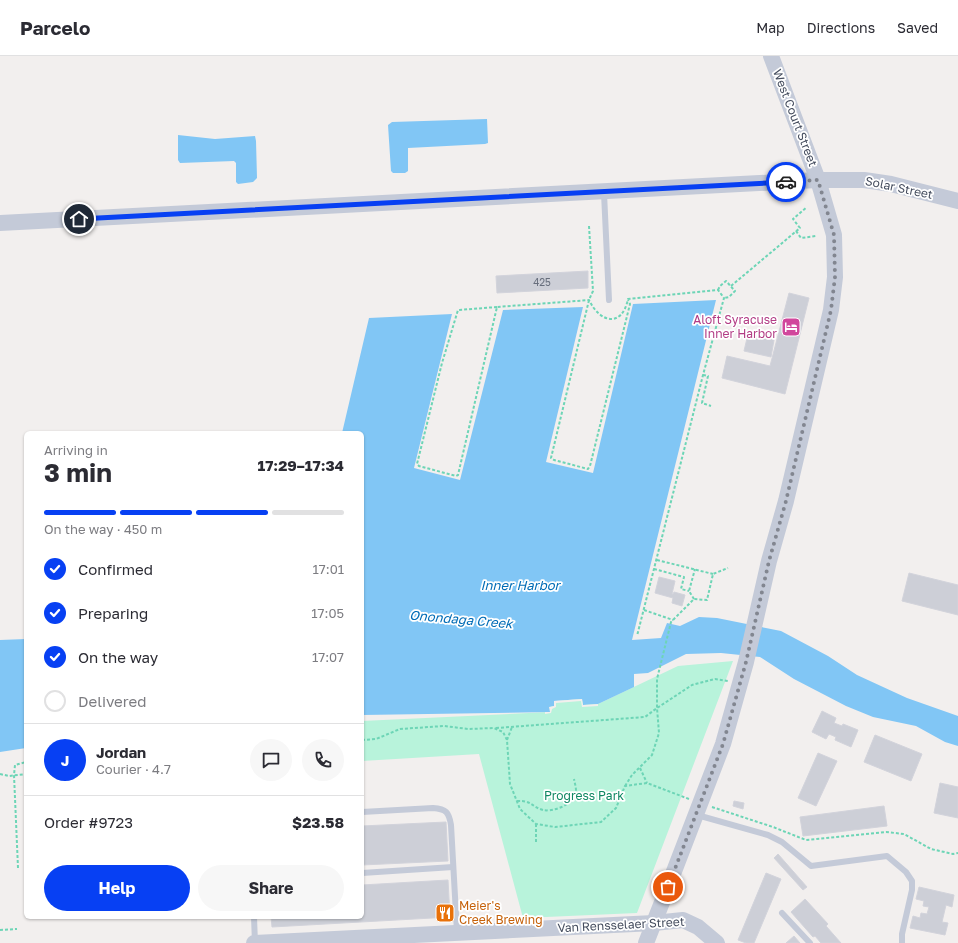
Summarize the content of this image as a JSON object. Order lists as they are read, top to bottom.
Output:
{
  "streets": {
    "street": ["West Court Street", "Solar Street", "Van Rensselaer Street"]
  },
  "crossings": [
    ["West Court Street", "Solar Street"],
    ["West Court Street", "Van Rensselaer Street"]
  ],
  "water": ["Inner Harbor", "Onondaga Creek"],
  "parks": ["Progress Park"],
  "places": {
    "hotel": ["Aloft Syracuse Inner Harbor"],
    "restaurant": ["Meier's Creek Brewing"]
  },
  "house_numbers": ["425"],
  "page": {
    "header": "Parcelo",
    "nav": ["Map", "Directions", "Saved"],
    "heading": ["3 min", "Arriving in", "17:29–17:34"],
    "panel": [
      "Jordan",
      "Courier · 4.7",
      "Order #9723",
      "$23.58"
    ],
    "bar": "On the way · 450 m",
    "list": [
      ["Confirmed", "17:01"],
      ["Preparing", "17:05"],
      ["On the way", "17:07"],
      "Delivered"
    ],
    "round": "J",
    "buttons": ["Help", "Share"]
  }
}
